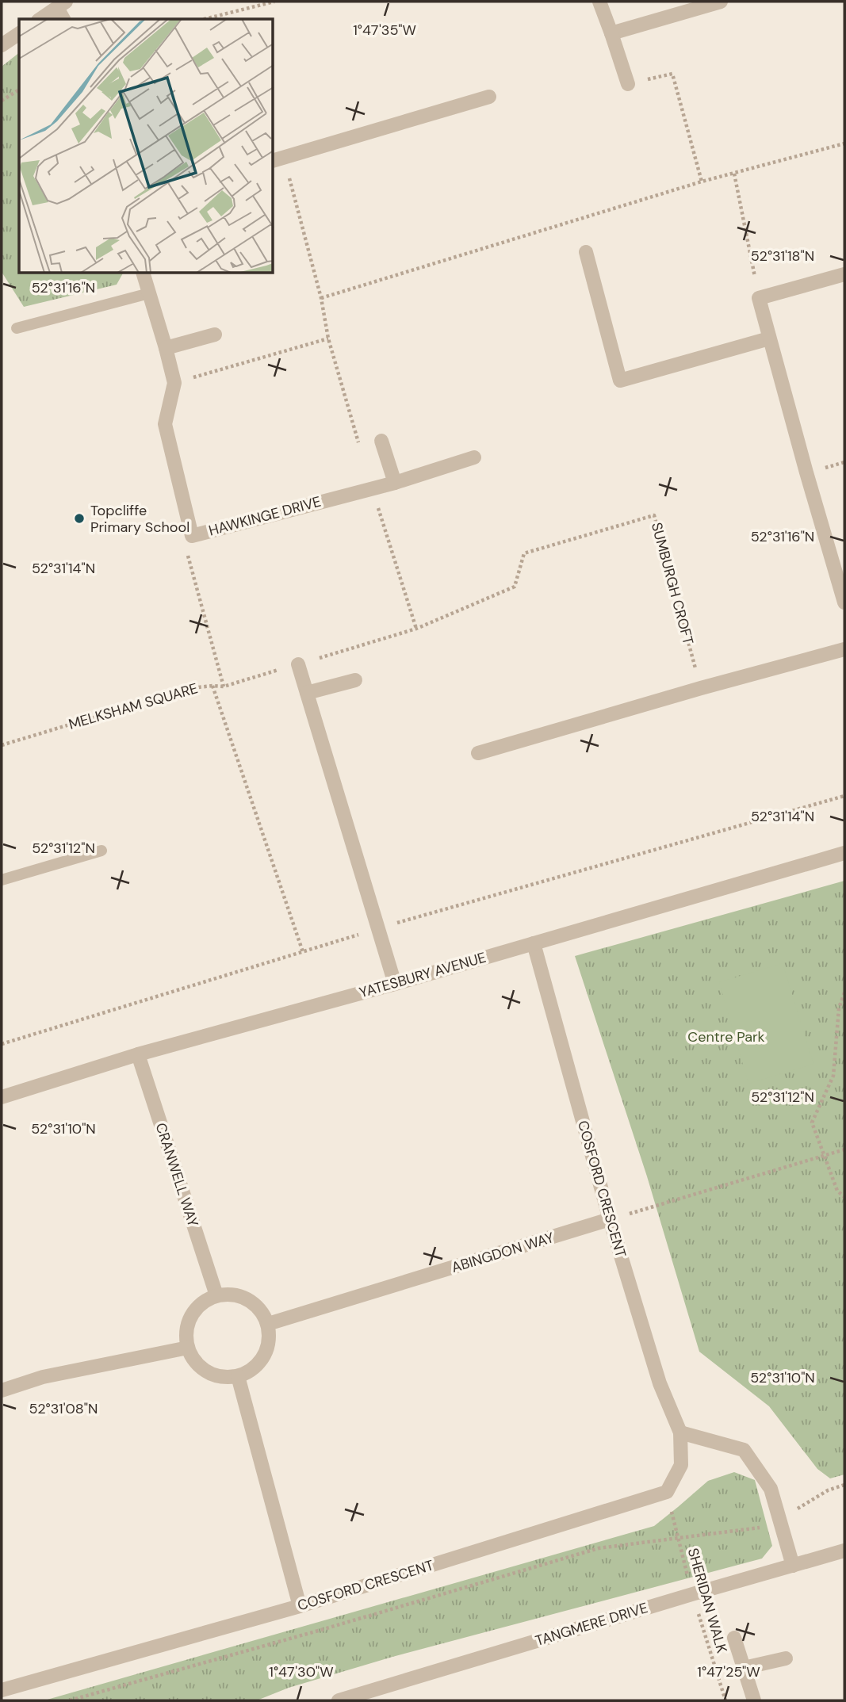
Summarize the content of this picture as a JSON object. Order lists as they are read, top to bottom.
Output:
{
  "streets": {
    "street": [
      "HAWKINGE DRIVE",
      "YATESBURY AVENUE",
      "CRANWELL WAY",
      "COSFORD CRESCENT",
      "ABINGDON WAY",
      "TANGMERE DRIVE"
    ],
    "path": ["SUMBURGH CROFT", "MELKSHAM SQUARE", "SHERIDAN WALK"]
  },
  "crossings": [
    ["SUMBURGH CROFT", "MELKSHAM SQUARE"],
    ["YATESBURY AVENUE", "CRANWELL WAY"],
    ["YATESBURY AVENUE", "COSFORD CRESCENT"],
    ["CRANWELL WAY", "ABINGDON WAY"],
    ["COSFORD CRESCENT", "ABINGDON WAY"],
    ["SHERIDAN WALK", "TANGMERE DRIVE"]
  ],
  "parks": ["Centre Park"],
  "places": ["Topcliffe Primary School"],
  "coordinates": [
    "1°47'35\"W",
    "52°31'18\"N",
    "52°31'16\"N",
    "52°31'14\"N",
    "52°31'12\"N",
    "52°31'10\"N",
    "52°31'08\"N",
    "1°47'30\"W",
    "1°47'25\"W"
  ]
}
